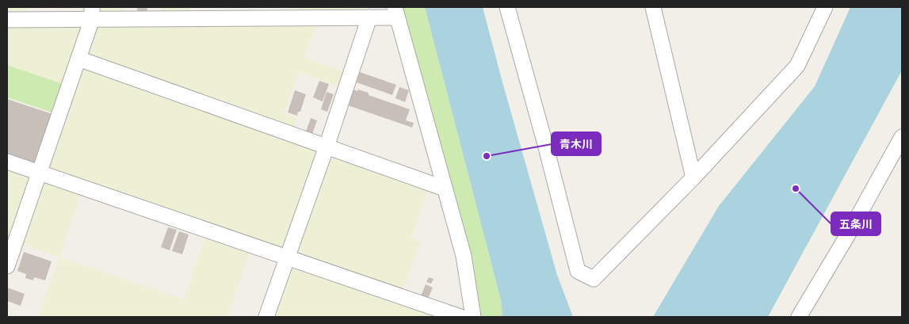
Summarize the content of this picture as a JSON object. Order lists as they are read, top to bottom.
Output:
{
  "places": ["青木川", "五条川"]
}
